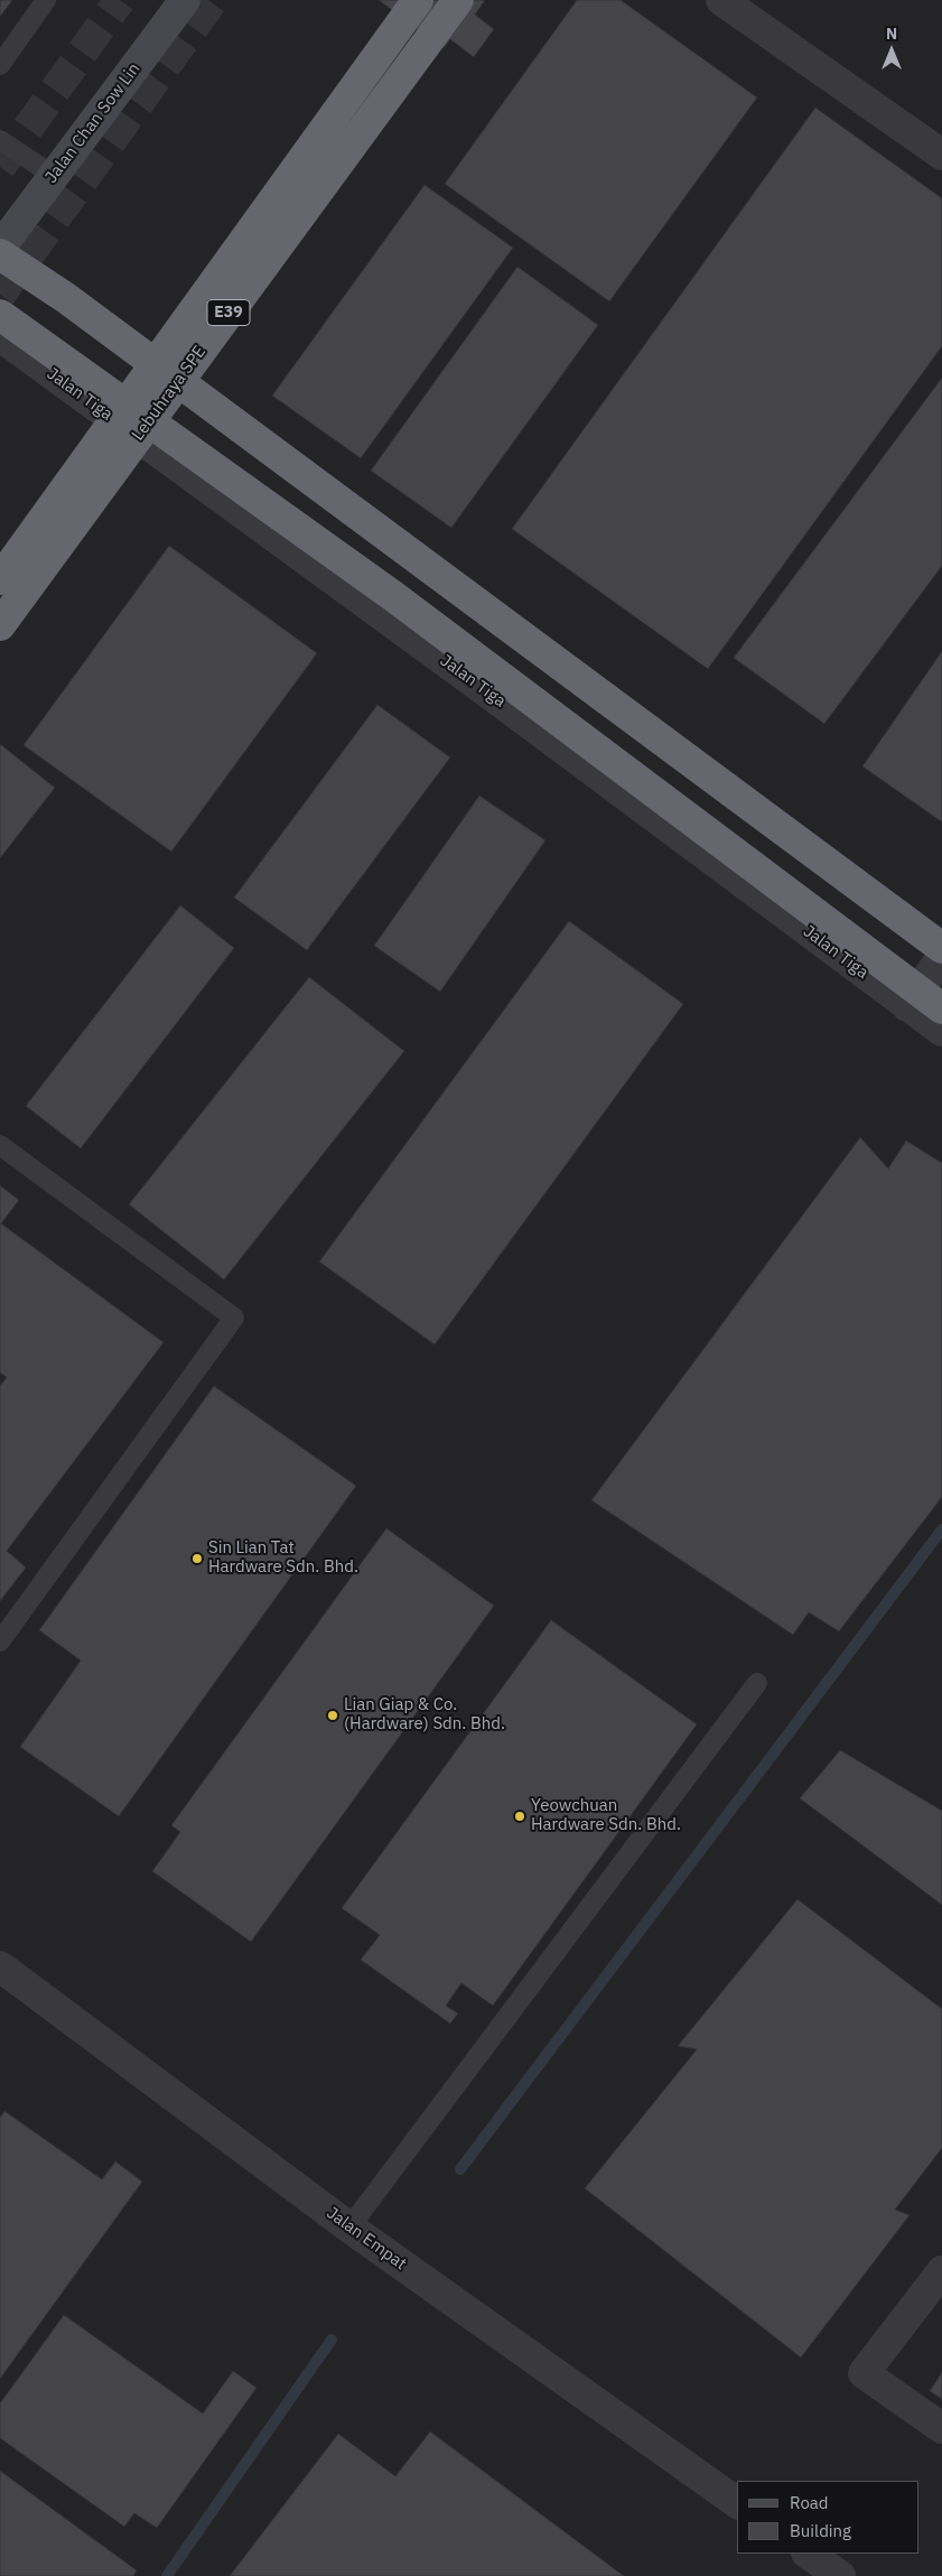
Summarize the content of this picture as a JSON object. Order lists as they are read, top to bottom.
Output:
{
  "streets": {
    "highway": ["E39", "Lebuhraya SPE"],
    "street": ["Jalan Chan Sow Lin", "Jalan Tiga", "Jalan Empat"]
  },
  "places": ["Sin Lian Tat Hardware Sdn. Bhd.", "Lian Giap & Co. (Hardware) Sdn. Bhd.", "Yeowchuan Hardware Sdn. Bhd."],
  "legend": ["Road", "Building"],
  "north": "top"
}
